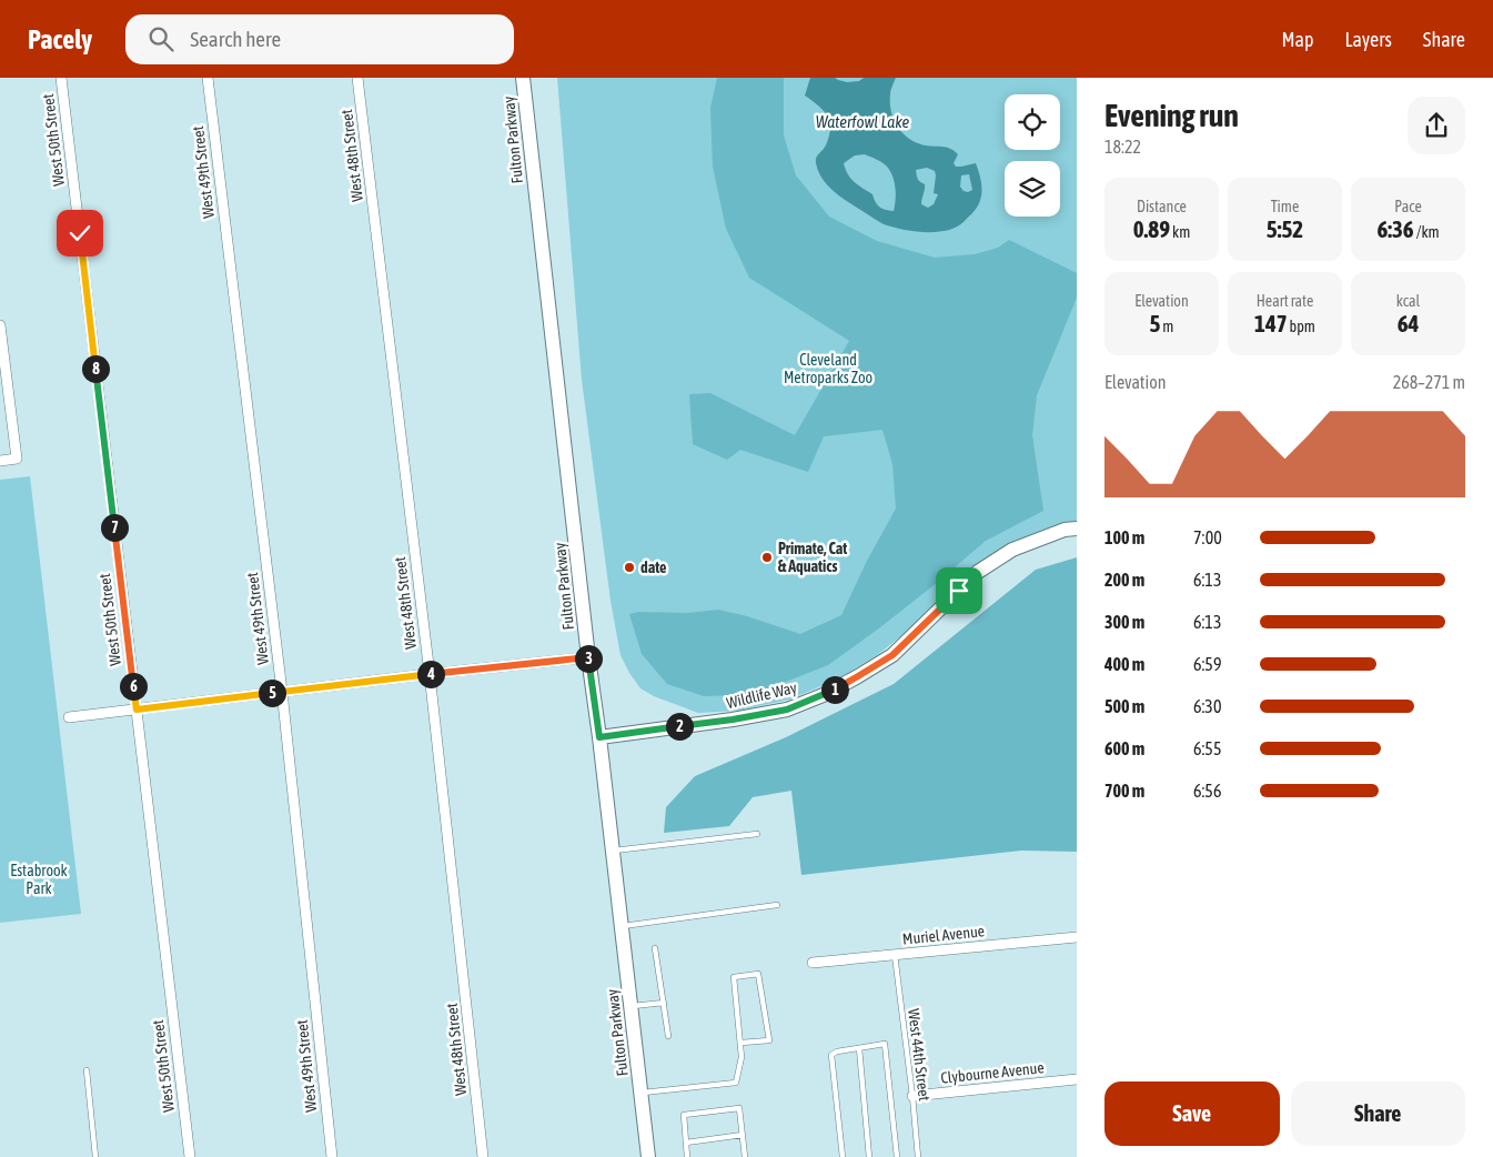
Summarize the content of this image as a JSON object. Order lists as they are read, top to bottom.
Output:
{
  "streets": {
    "street": [
      "West 50th Street",
      "Fulton Parkway",
      "West 48th Street",
      "West 49th Street",
      "Wildlife Way",
      "Muriel Avenue",
      "Clybourne Avenue"
    ],
    "lane": ["West 44th Street"]
  },
  "crossings": [
    ["Fulton Parkway", "Wildlife Way"],
    ["Muriel Avenue", "West 44th Street"],
    ["West 44th Street", "Clybourne Avenue"]
  ],
  "water": ["Waterfowl Lake"],
  "parks": ["Cleveland Metroparks Zoo", "Estabrook Park"],
  "places": ["Primate, Cat & Aquatics", "date"],
  "page": {
    "header": "Pacely",
    "search": "Search here",
    "nav": ["Map", "Layers", "Share"],
    "heading": ["Evening run", "18:22"],
    "stats": [
      ["Distance", "0.89 km"],
      ["Time", "5:52"],
      ["Pace", "6:36 /km"],
      ["Elevation", "5 m"],
      ["Heart rate", "147 bpm"],
      ["kcal", "64"]
    ],
    "pins": [
      "8",
      "7",
      "3",
      "4",
      "6",
      "1",
      "5",
      "2"
    ],
    "chart": ["Elevation", "268–271 m"],
    "list": [
      {
        "name": "100 m",
        "note": "7:00"
      },
      {
        "name": "200 m",
        "note": "6:13"
      },
      {
        "name": "300 m",
        "note": "6:13"
      },
      {
        "name": "400 m",
        "note": "6:59"
      },
      {
        "name": "500 m",
        "note": "6:30"
      },
      {
        "name": "600 m",
        "note": "6:55"
      },
      {
        "name": "700 m",
        "note": "6:56"
      }
    ],
    "buttons": ["Save", "Share"]
  }
}
